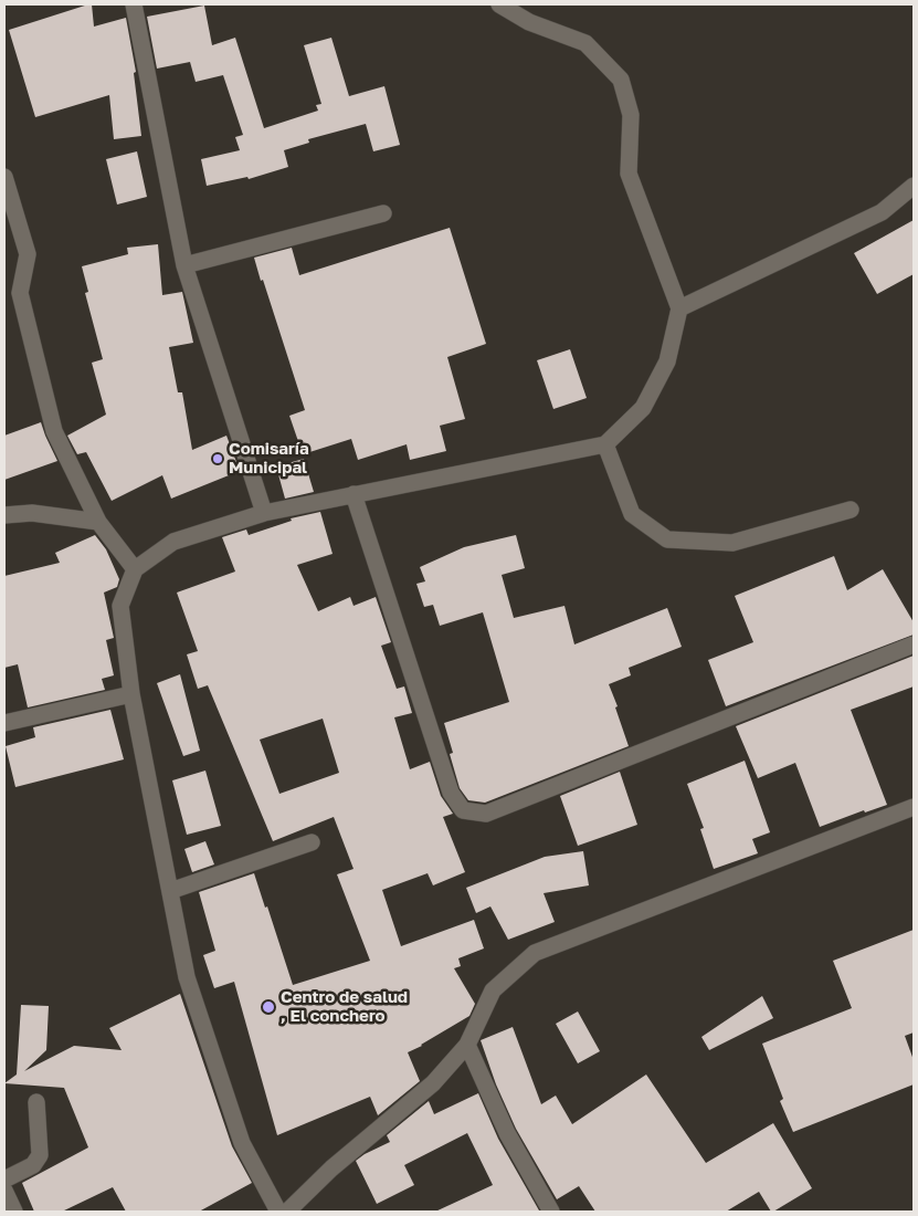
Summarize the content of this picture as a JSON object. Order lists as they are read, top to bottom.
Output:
{
  "places": ["Comisaría Municipal", "Centro de salud , El conchero"]
}
